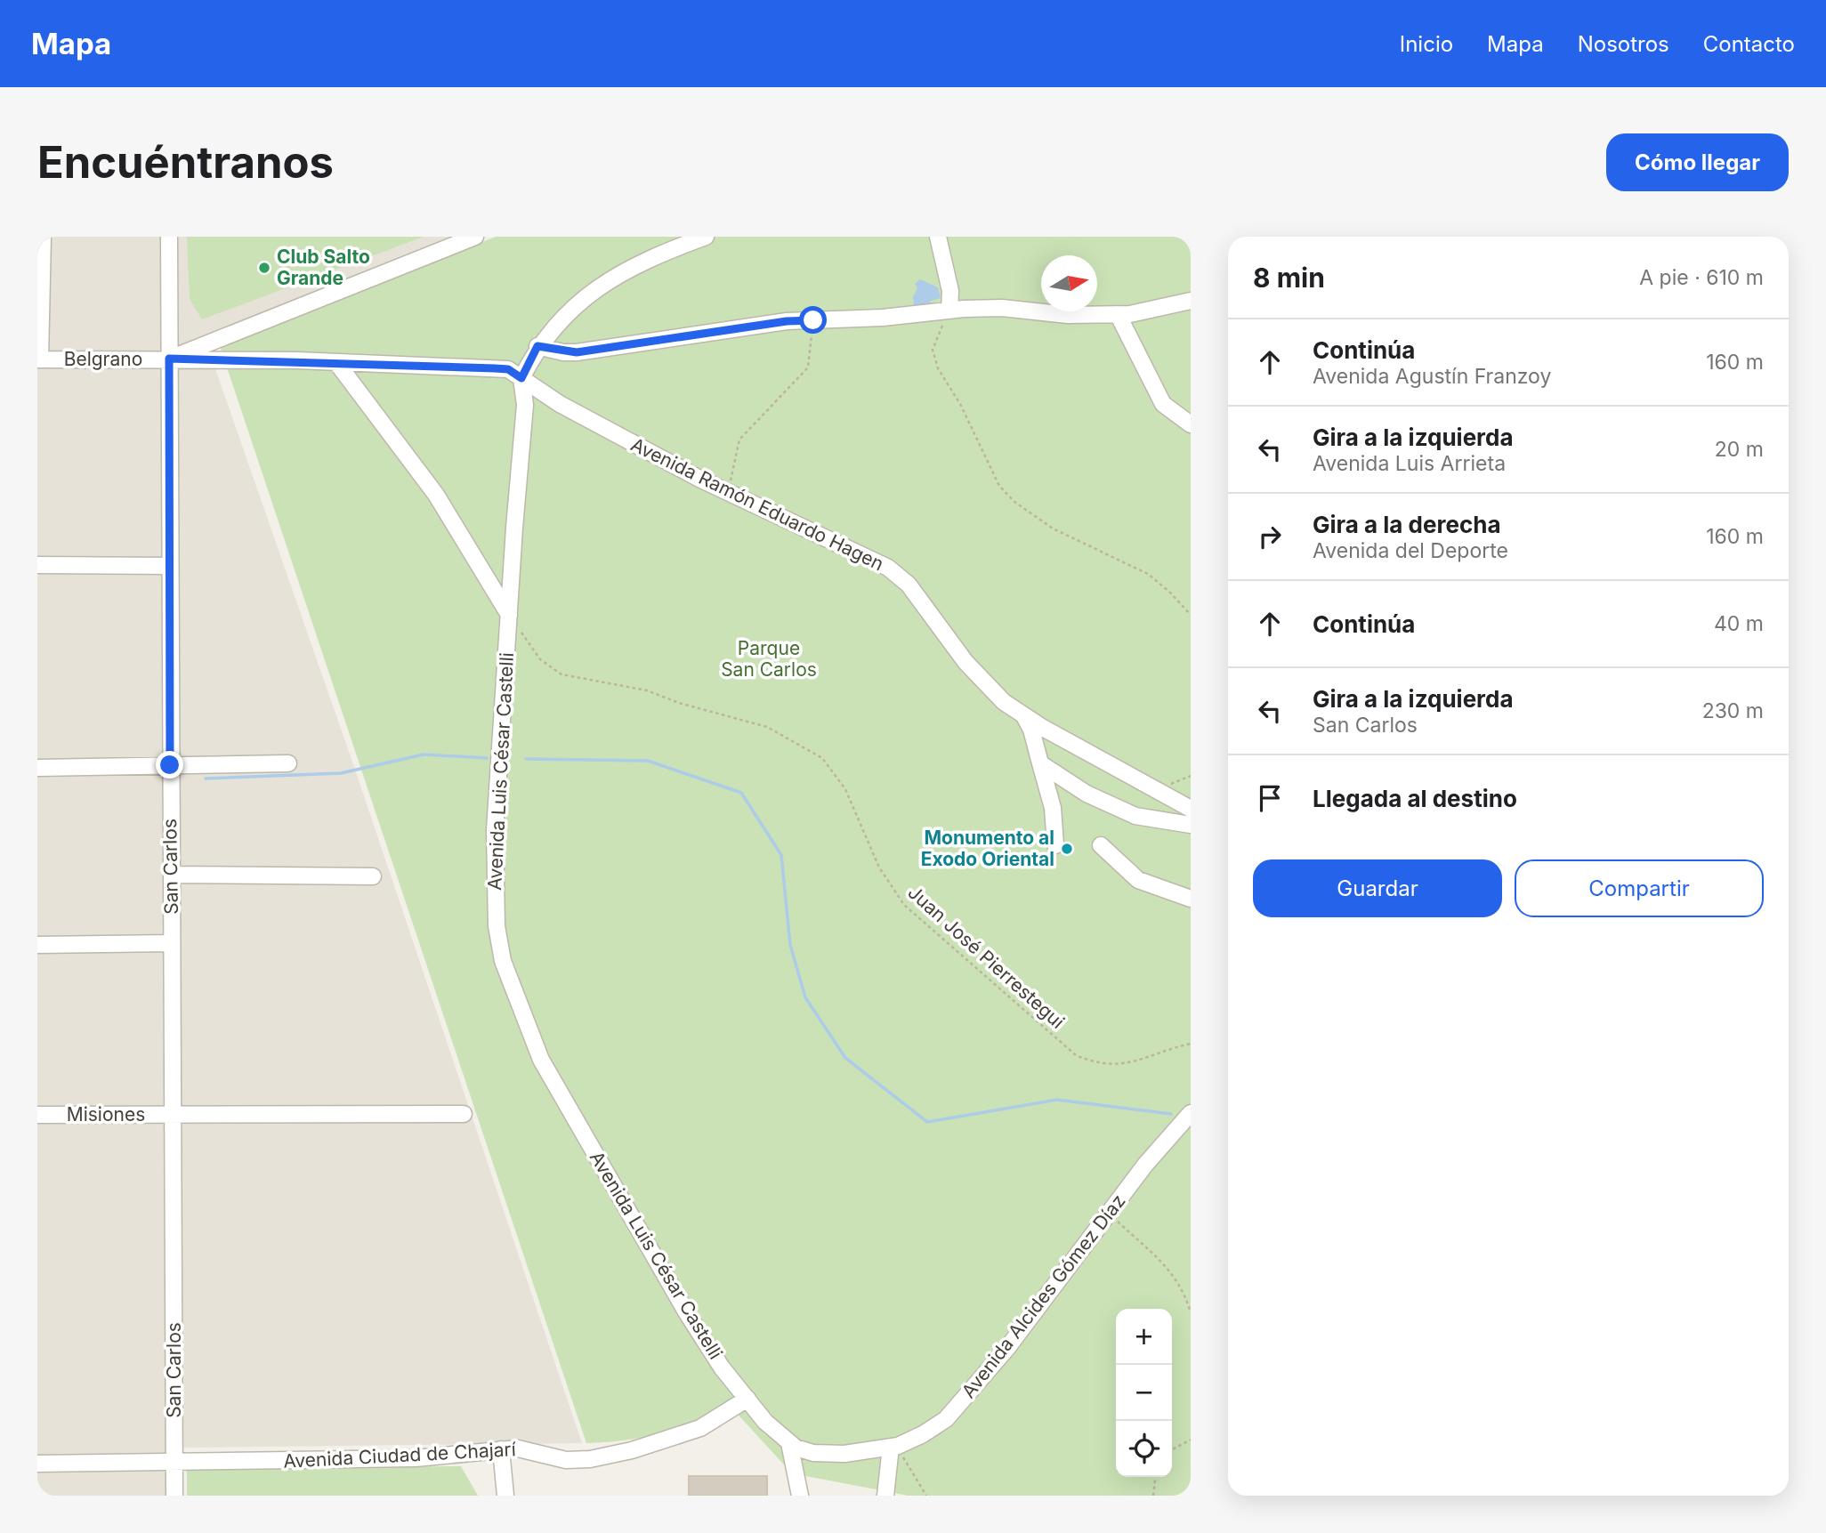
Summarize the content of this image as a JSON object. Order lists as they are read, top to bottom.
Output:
{
  "streets": {
    "street": [
      "Belgrano",
      "Avenida Ramón Eduardo Hagen",
      "Avenida Luis César Castelli",
      "San Carlos",
      "Misiones",
      "Avenida Alcides Gómez Díaz",
      "Avenida Ciudad de Chajarí"
    ],
    "path": ["Juan José Pierrestegui"]
  },
  "crossings": [
    ["Belgrano", "Avenida Ramón Eduardo Hagen"],
    ["Belgrano", "San Carlos"],
    ["Avenida Ramón Eduardo Hagen", "Avenida Luis César Castelli"],
    ["Avenida Luis César Castelli", "Avenida Alcides Gómez Díaz"],
    ["Avenida Luis César Castelli", "Avenida Ciudad de Chajarí"],
    ["San Carlos", "Misiones"],
    ["San Carlos", "Avenida Ciudad de Chajarí"],
    ["Avenida Alcides Gómez Díaz", "Avenida Ciudad de Chajarí"]
  ],
  "parks": ["Parque San Carlos"],
  "places": ["Club Salto Grande", "Monumento al Exodo Oriental"],
  "north": "right",
  "page": {
    "header": "Mapa",
    "nav": [
      "Inicio",
      "Mapa",
      "Nosotros",
      "Contacto"
    ],
    "buttons": [
      "Cómo llegar",
      ["Guardar", "Compartir"]
    ],
    "title": "Encuéntranos",
    "heading": ["8 min", "A pie · 610 m"],
    "list": [
      ["Continúa", "Avenida Agustín Franzoy", "160 m"],
      ["Gira a la izquierda", "Avenida Luis Arrieta", "20 m"],
      ["Gira a la derecha", "Avenida del Deporte", "160 m"],
      ["Continúa", "40 m"],
      ["Gira a la izquierda", "San Carlos", "230 m"],
      "Llegada al destino"
    ],
    "map_buttons": ["+", "−"]
  }
}
